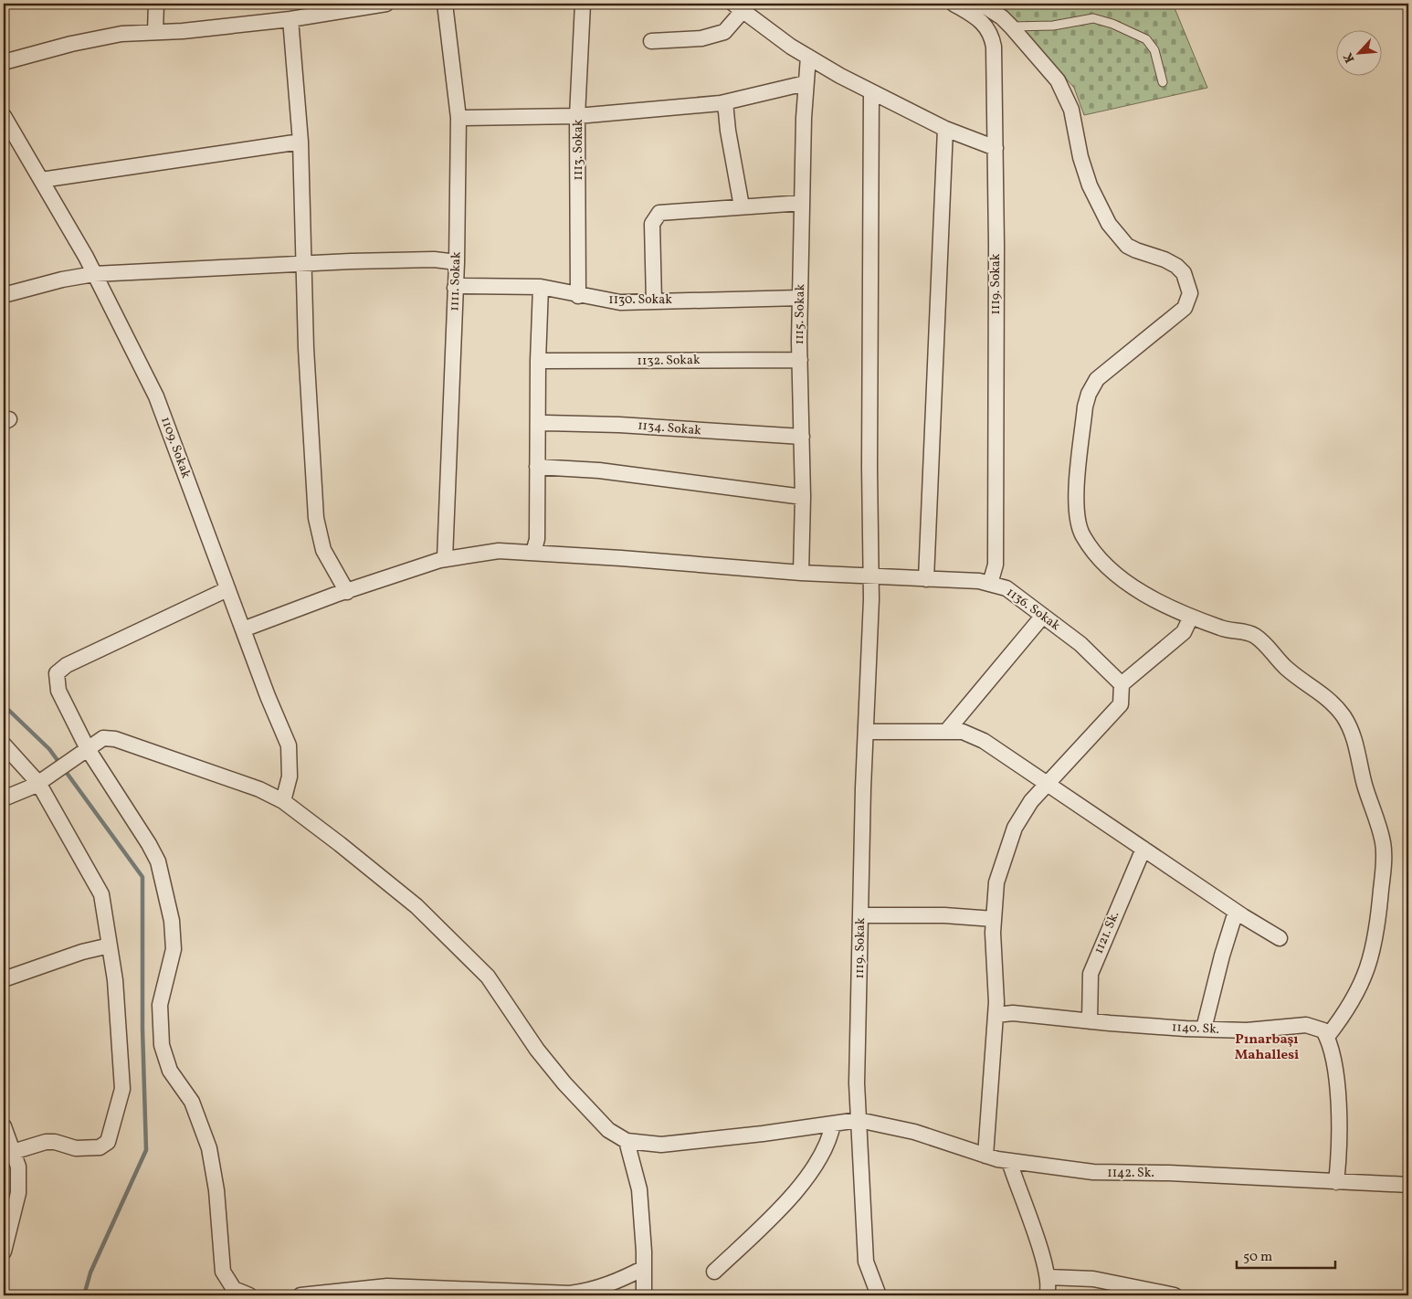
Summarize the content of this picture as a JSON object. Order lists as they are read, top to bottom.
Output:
{
  "streets": {
    "street": [
      "1113. Sokak",
      "1111. Sokak",
      "1119. Sokak",
      "1130. Sokak",
      "1115. Sokak",
      "1132. Sokak",
      "1134. Sokak",
      "1109. Sokak",
      "1136. Sokak",
      "1121. Sk.",
      "1140. Sk.",
      "1142. Sk."
    ]
  },
  "crossings": [
    ["1113. Sokak", "1130. Sokak"],
    ["1111. Sokak", "1130. Sokak"],
    ["1111. Sokak", "1136. Sokak"],
    ["1119. Sokak", "1136. Sokak"],
    ["1119. Sokak", "1142. Sk."],
    ["1130. Sokak", "1115. Sokak"],
    ["1115. Sokak", "1132. Sokak"],
    ["1115. Sokak", "1134. Sokak"],
    ["1115. Sokak", "1136. Sokak"],
    ["1109. Sokak", "1136. Sokak"],
    ["1121. Sk.", "1140. Sk."]
  ],
  "districts": ["Pınarbaşı Mahallesi"],
  "scale_bar": "50 m",
  "north": "bottom left"
}
